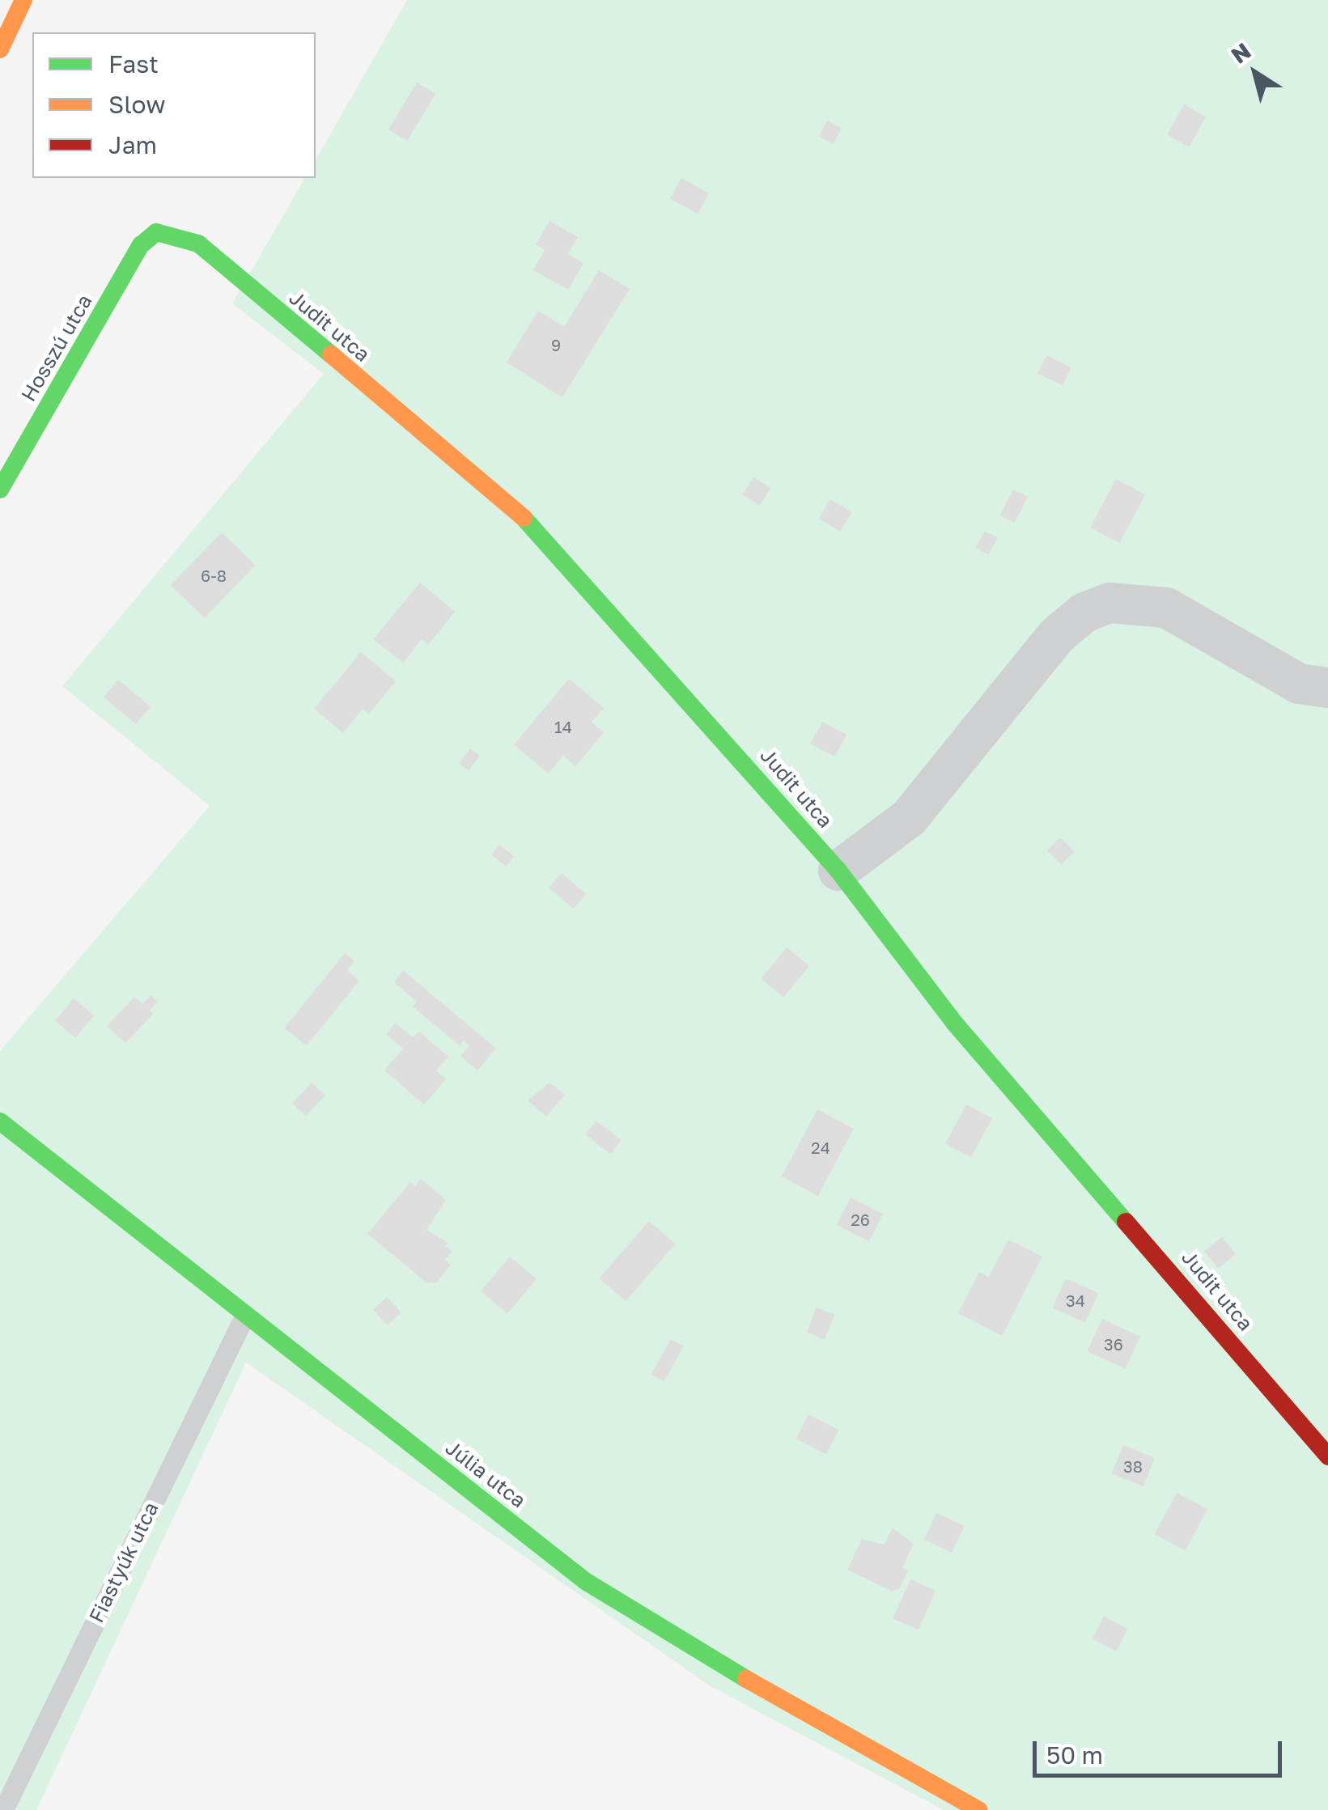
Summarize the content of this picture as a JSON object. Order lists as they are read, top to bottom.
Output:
{
  "streets": {
    "main road": ["Judit utca", "Hosszú utca", "Júlia utca"],
    "lane": ["Fiastyúk utca"]
  },
  "crossings": [
    ["Judit utca", "Hosszú utca"],
    ["Júlia utca", "Fiastyúk utca"]
  ],
  "house_numbers": [
    "9",
    "6-8",
    "14",
    "24",
    "26",
    "34",
    "36",
    "38"
  ],
  "legend": ["Fast", "Slow", "Jam"],
  "scale_bar": "50 m",
  "north": "top left"
}
